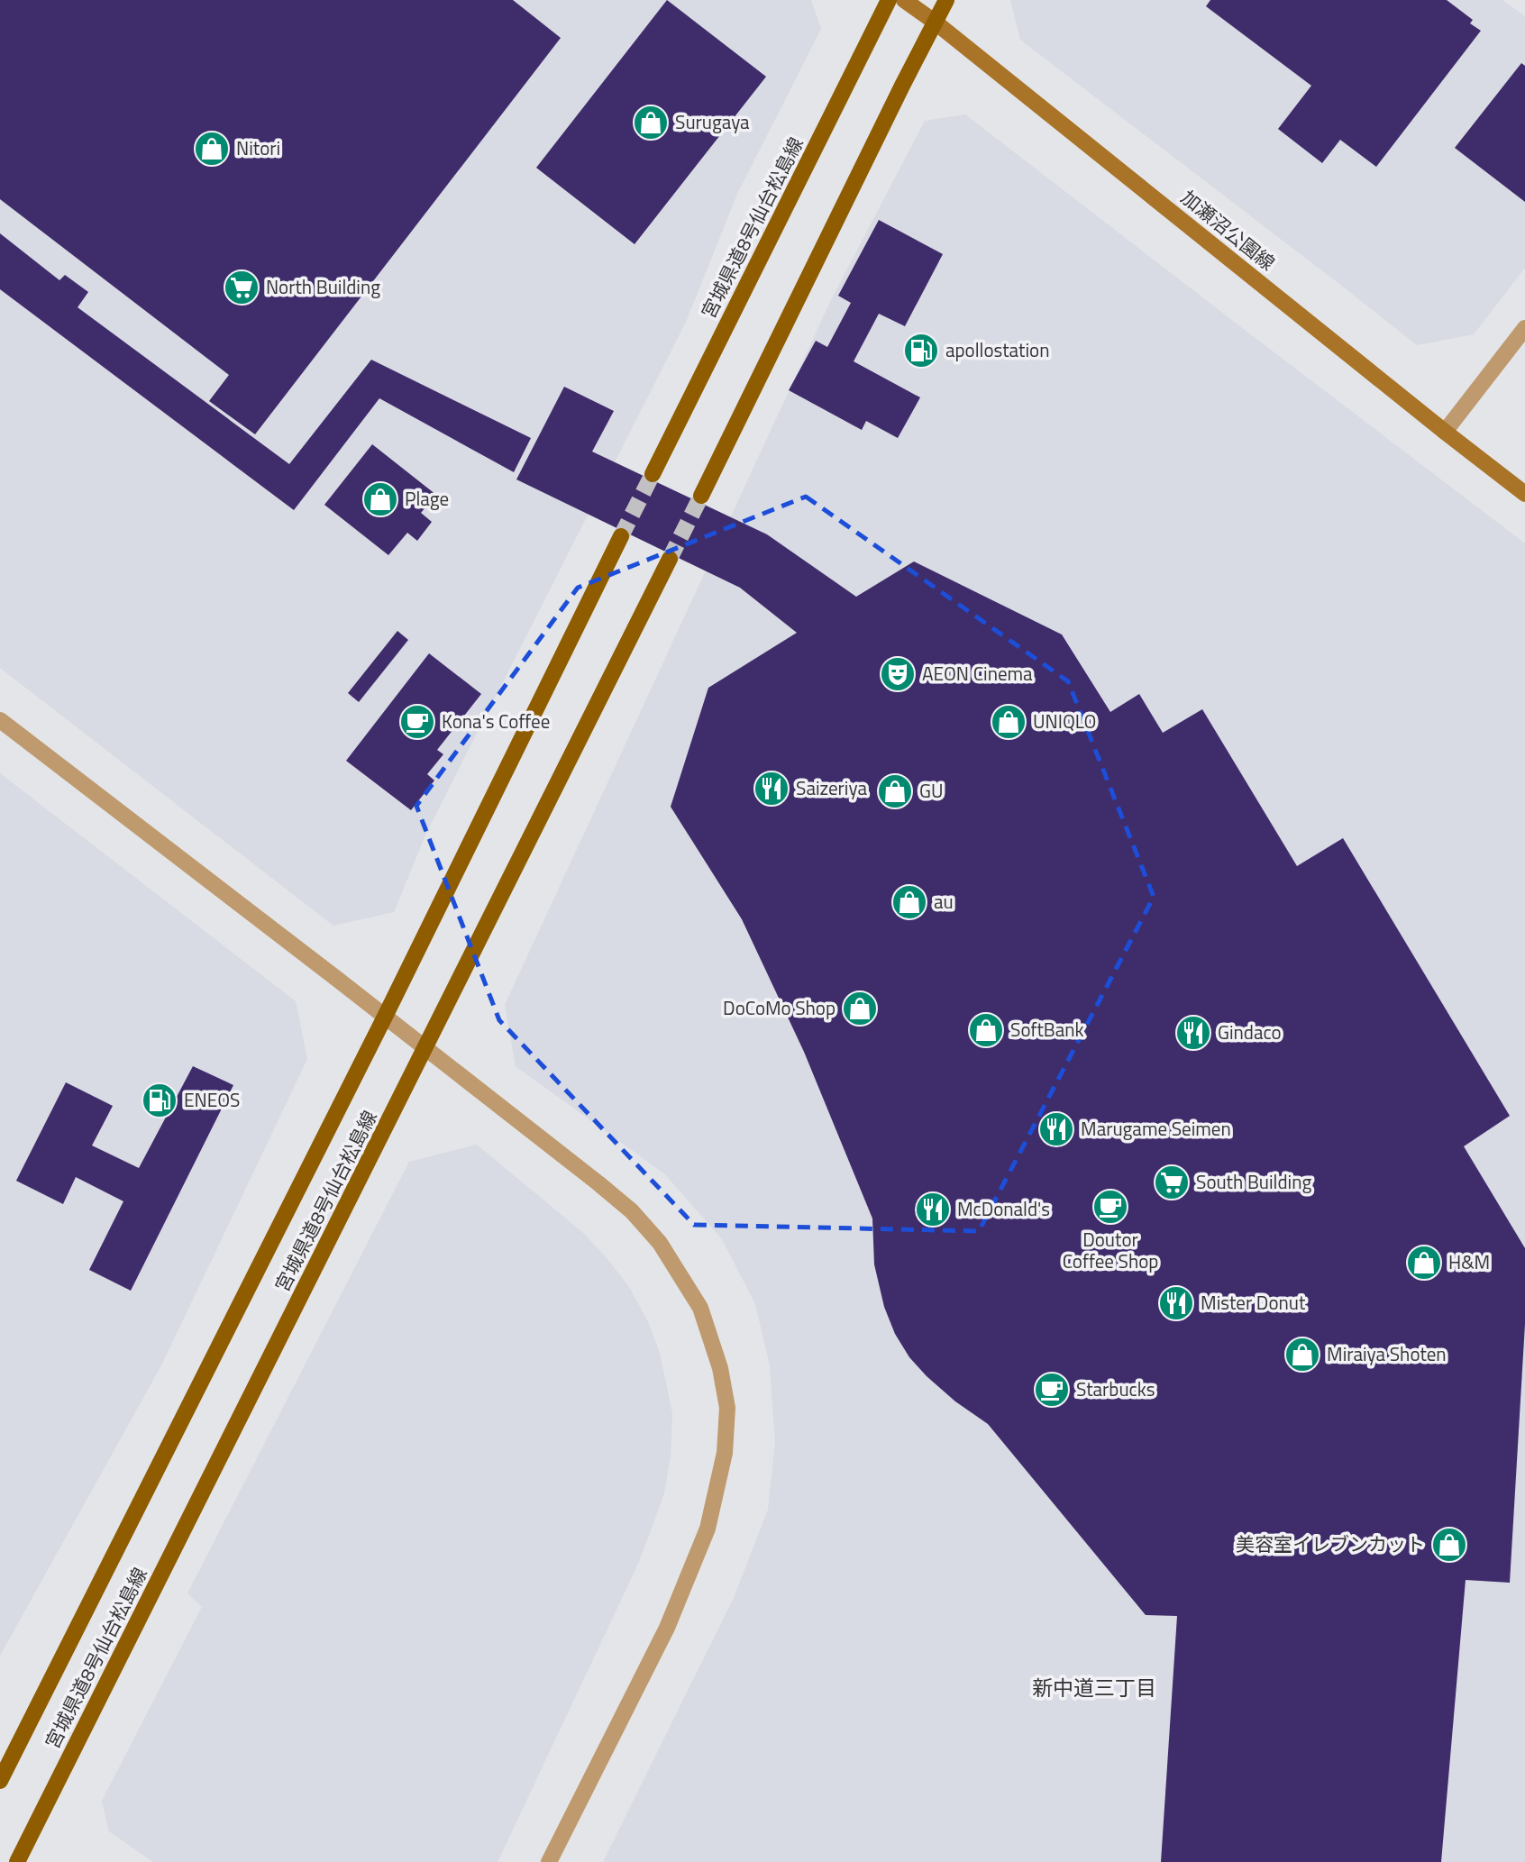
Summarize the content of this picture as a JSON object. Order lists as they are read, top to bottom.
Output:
{
  "streets": {
    "main road": ["宮城県道8号仙台松島線", "加瀬沼公園線"]
  },
  "districts": ["新中道三丁目"],
  "places": {
    "shop": [
      "Surugaya",
      "Nitori",
      "Plage",
      "UNIQLO",
      "GU",
      "au",
      "DoCoMo Shop",
      "SoftBank",
      "H&M",
      "Miraiya Shoten",
      "美容室イレブンカット"
    ],
    "supermarket": ["North Building", "South Building"],
    "fuel station": ["apollostation", "ENEOS"],
    "theatre": ["AEON Cinema"],
    "cafe": ["Kona's Coffee", "Doutor Coffee Shop", "Starbucks"],
    "restaurant": [
      "Saizeriya",
      "Gindaco",
      "Marugame Seimen",
      "McDonald's",
      "Mister Donut"
    ]
  }
}
